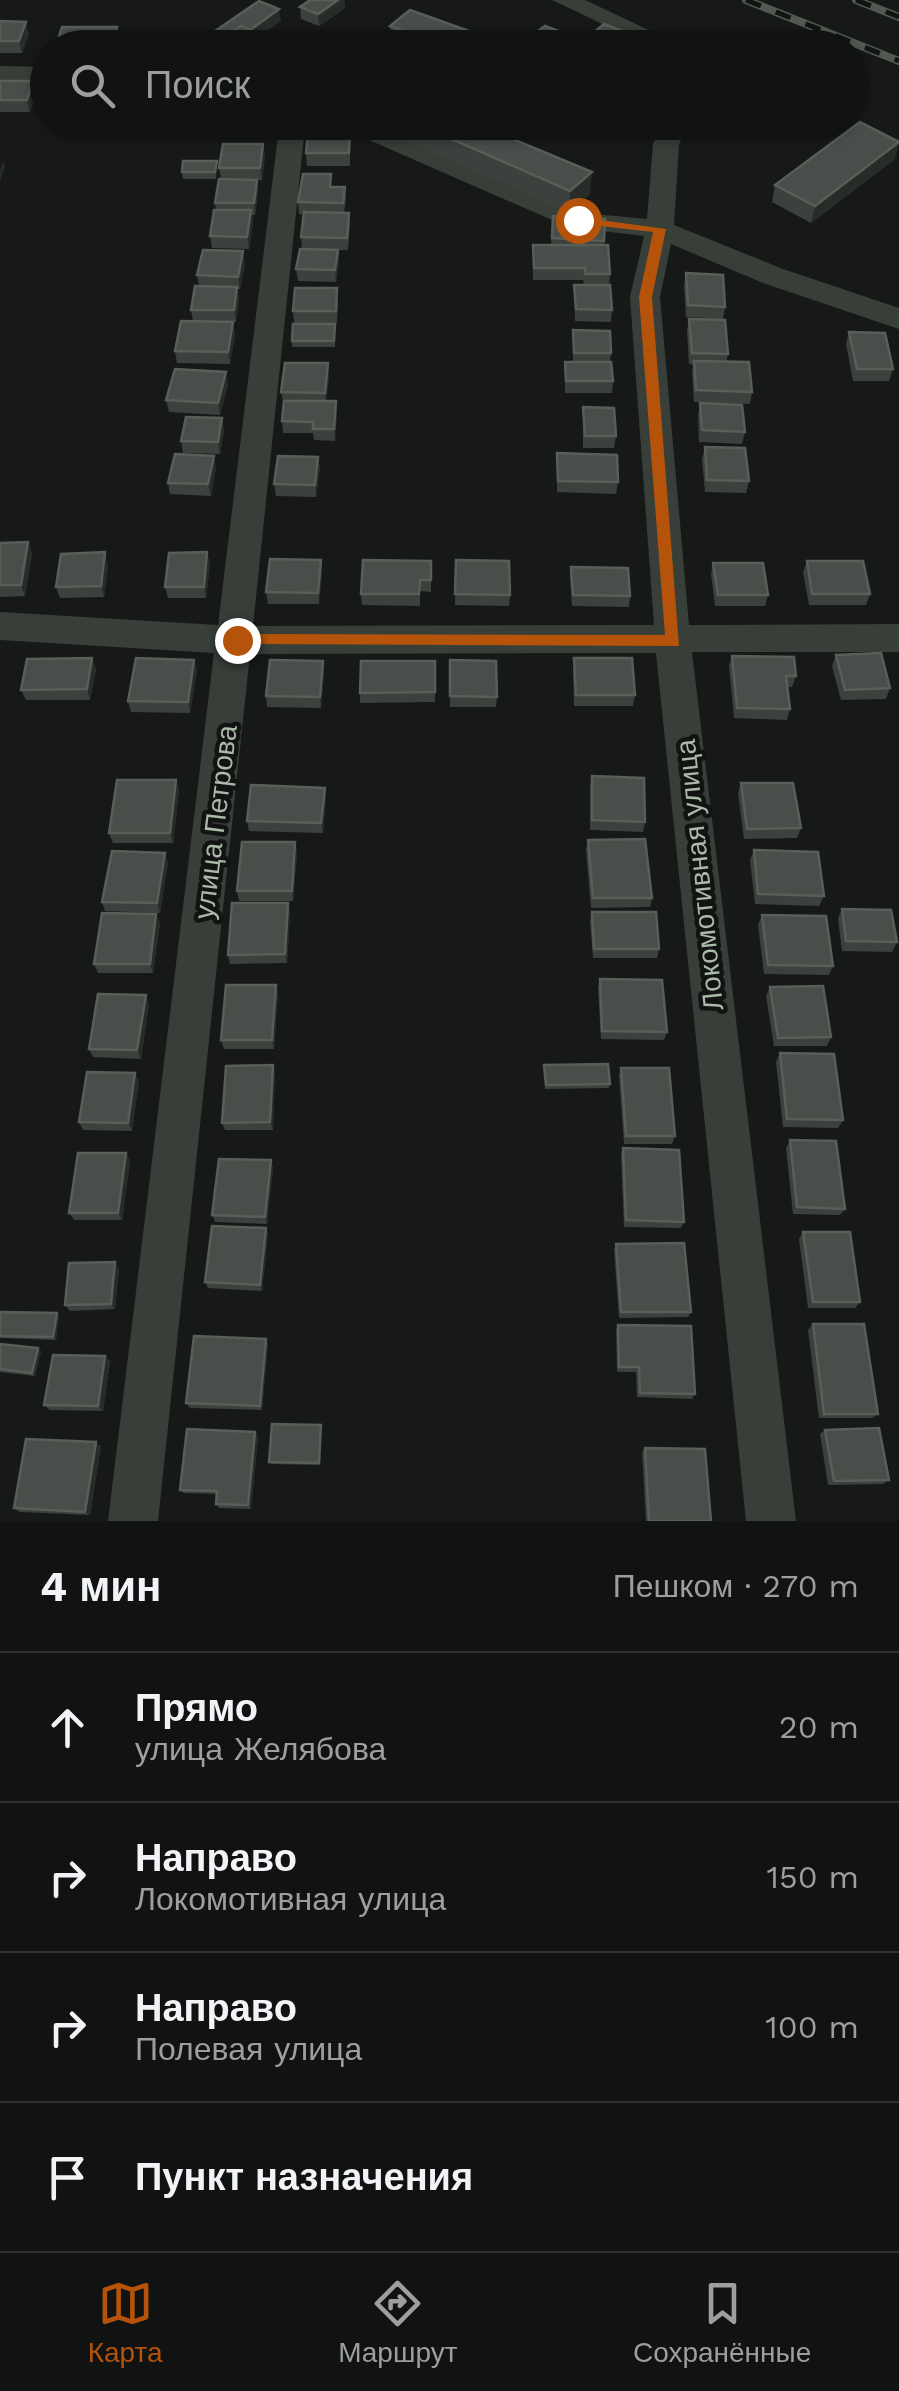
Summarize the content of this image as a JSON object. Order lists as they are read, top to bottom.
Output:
{
  "streets": {
    "street": ["улица Петрова", "Локомотивная улица"]
  },
  "page": {
    "search": "Поиск",
    "heading": ["4 мин", "Пешком · 270 m"],
    "list": [
      ["Прямо", "улица Желябова", "20 m"],
      ["Направо", "Локомотивная улица", "150 m"],
      ["Направо", "Полевая улица", "100 m"],
      "Пункт назначения"
    ],
    "nav": ["Карта", "Маршрут", "Сохранённые"]
  }
}
